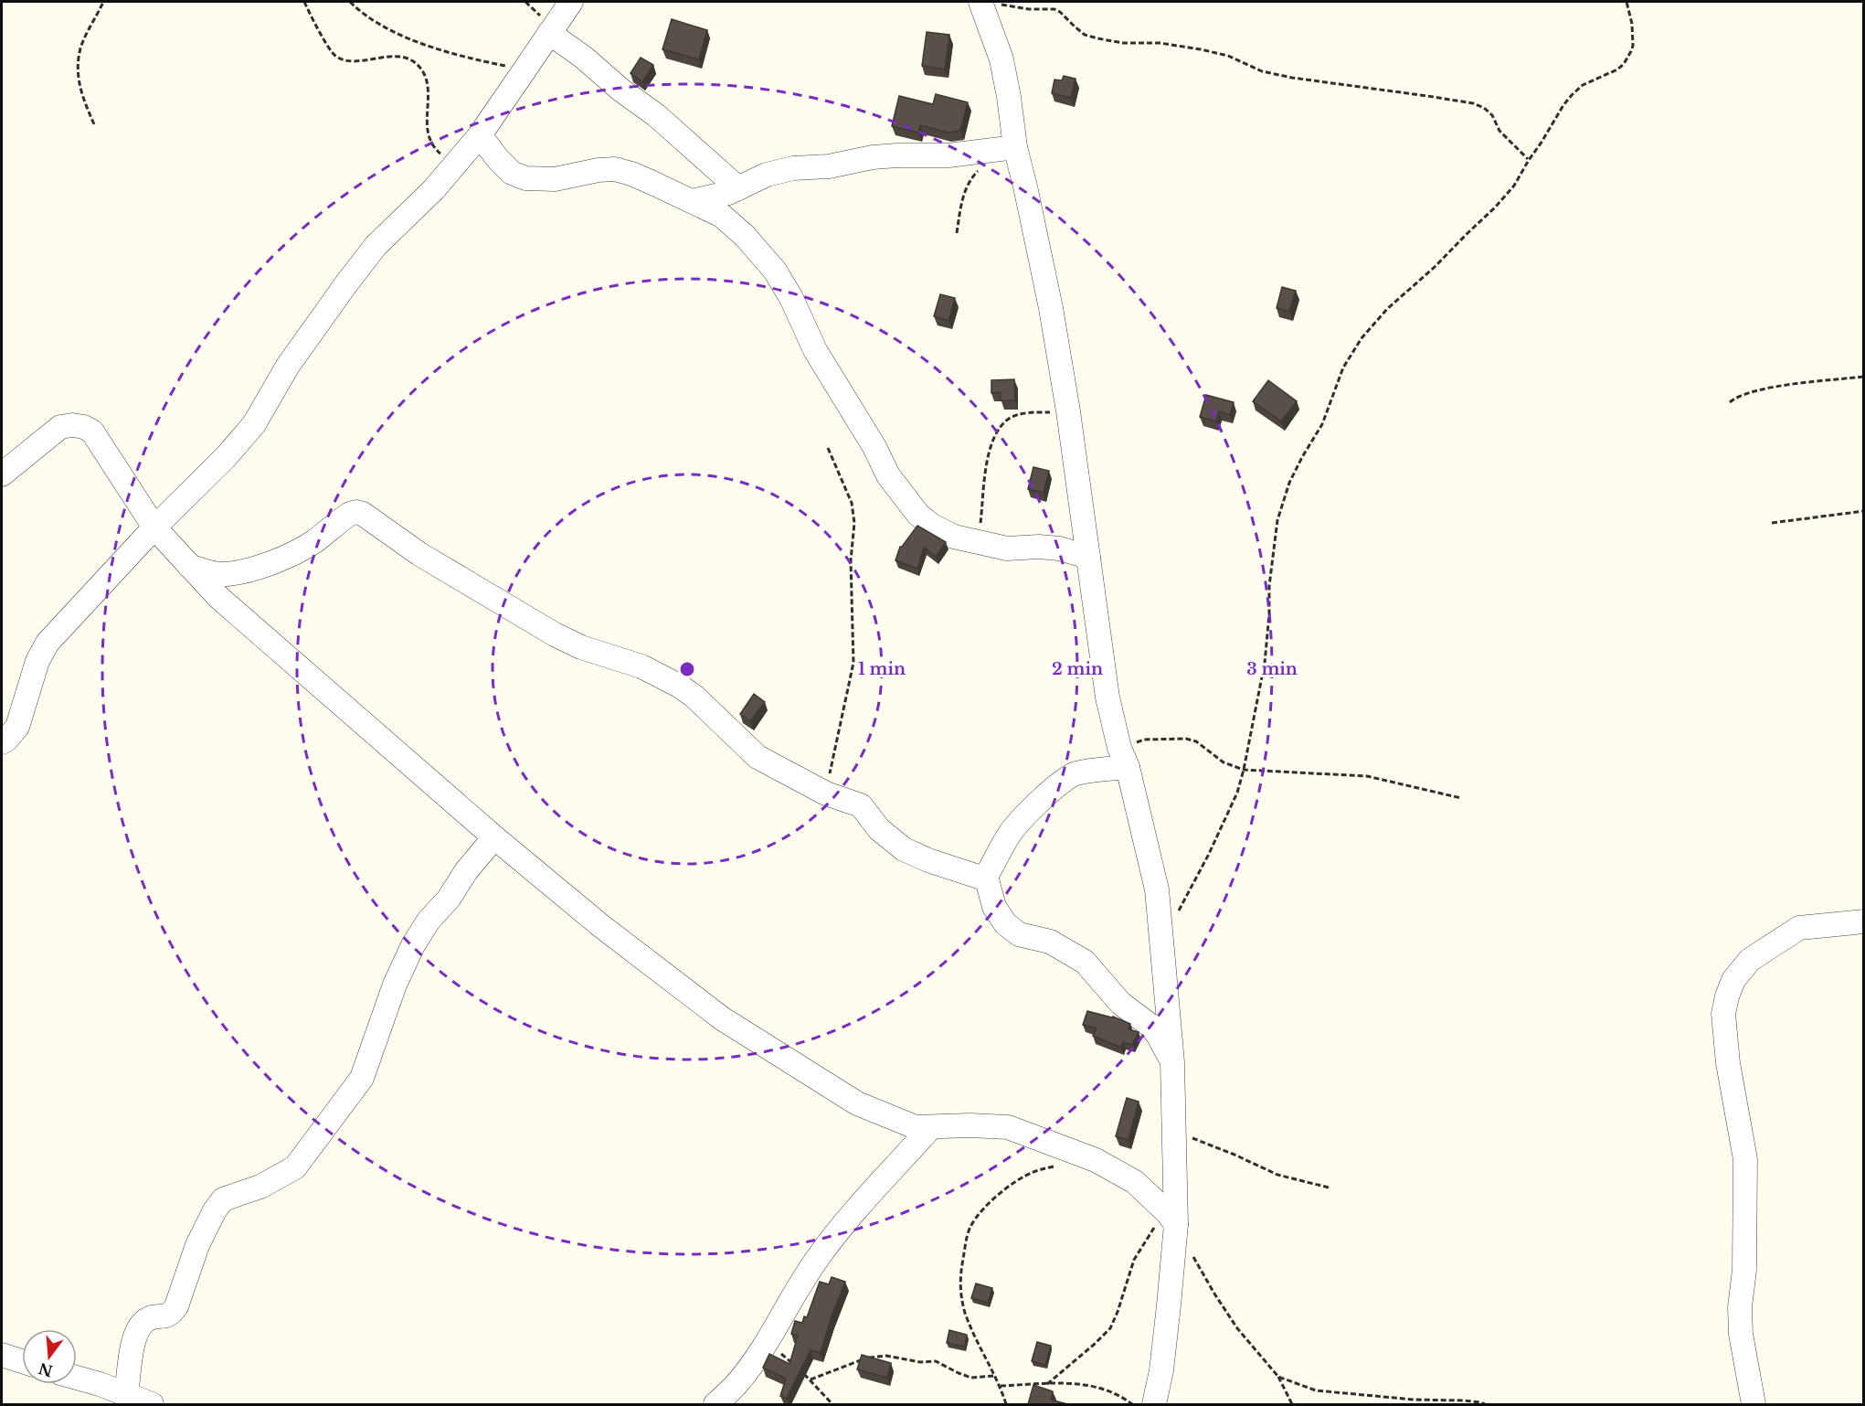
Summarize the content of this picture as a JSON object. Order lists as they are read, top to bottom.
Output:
{
  "north": "bottom",
  "rings": ["1 min", "2 min", "3 min"]
}
